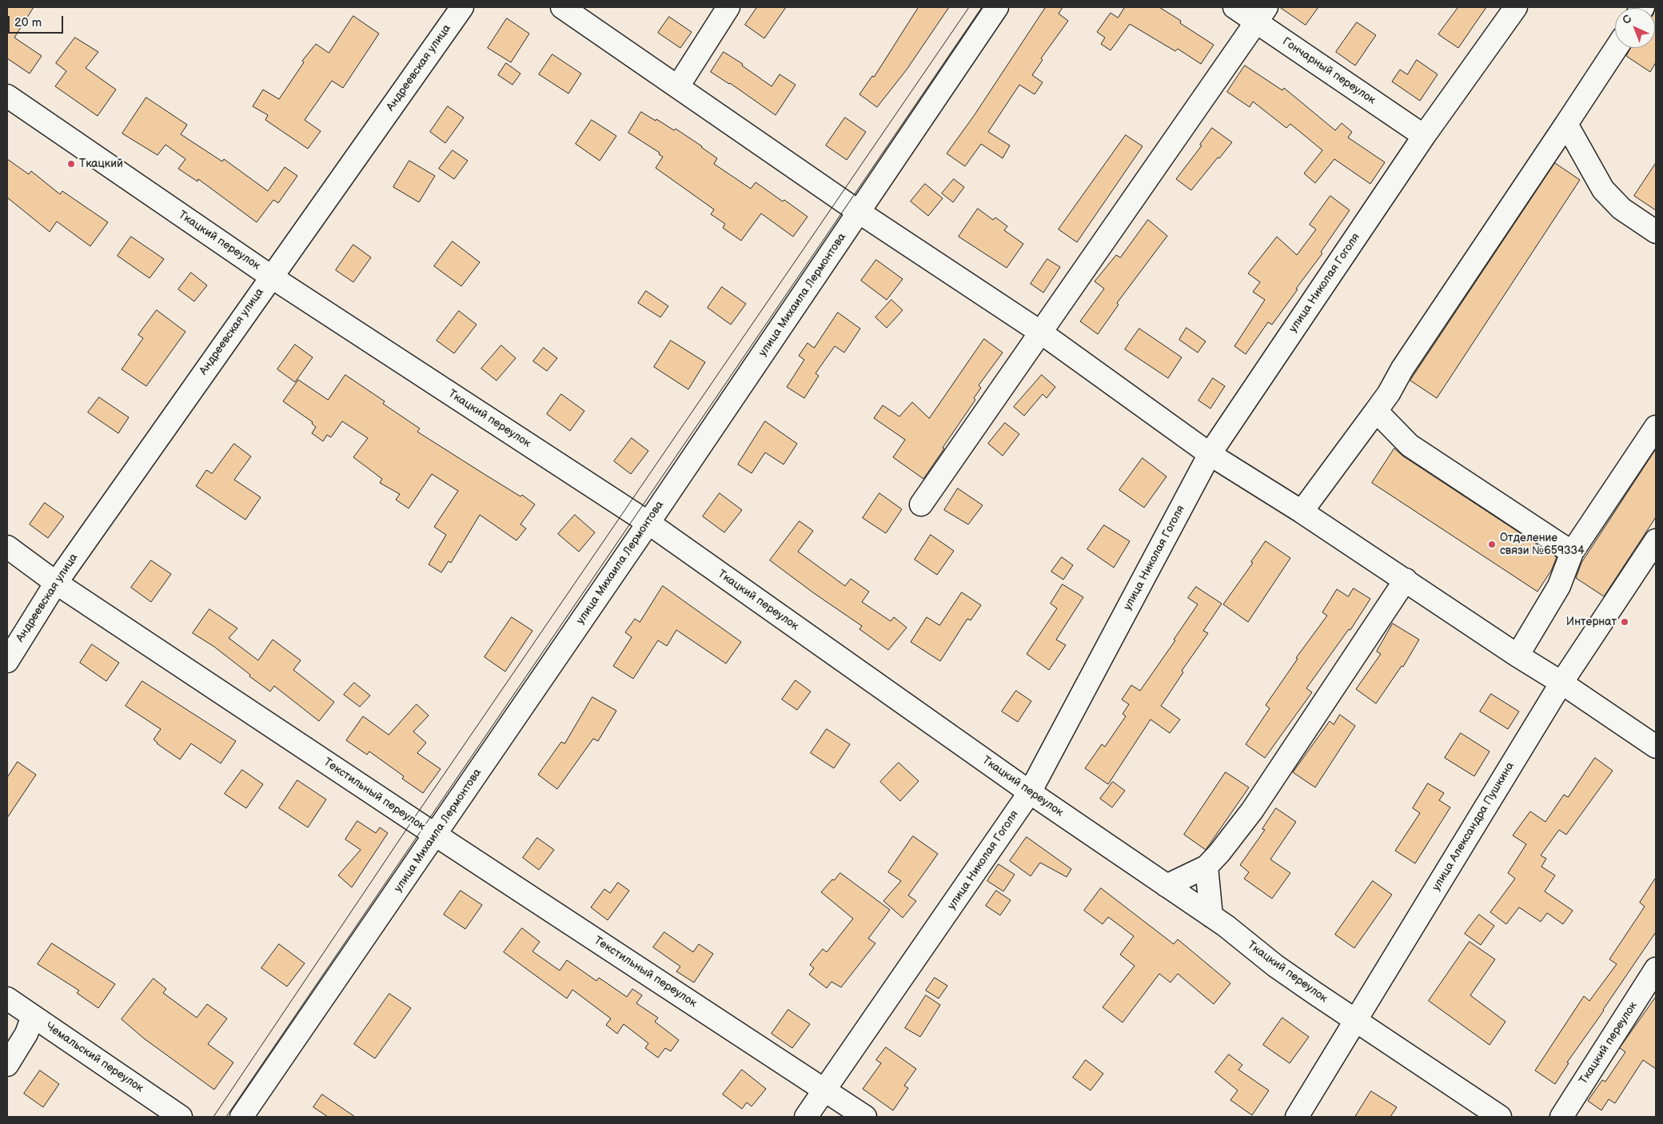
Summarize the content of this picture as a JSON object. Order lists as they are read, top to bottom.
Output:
{
  "streets": {
    "street": [
      "Андреевская улица",
      "Гончарный переулок",
      "Ткацкий переулок",
      "улица Николая Гоголя",
      "улица Михаила Лермонтова",
      "Текстильный переулок",
      "улица Александра Пушкина",
      "Чемальский переулок"
    ]
  },
  "crossings": [
    ["Андреевская улица", "Ткацкий переулок"],
    ["Андреевская улица", "Текстильный переулок"],
    ["Гончарный переулок", "улица Николая Гоголя"],
    ["Ткацкий переулок", "улица Николая Гоголя"],
    ["Ткацкий переулок", "улица Михаила Лермонтова"],
    ["Ткацкий переулок", "улица Александра Пушкина"],
    ["улица Николая Гоголя", "Текстильный переулок"],
    ["улица Михаила Лермонтова", "Текстильный переулок"]
  ],
  "places": ["Ткацкий", "Отделение связи №659334", "Интернат"],
  "scale_bar": "20 m",
  "north": "top left"
}
